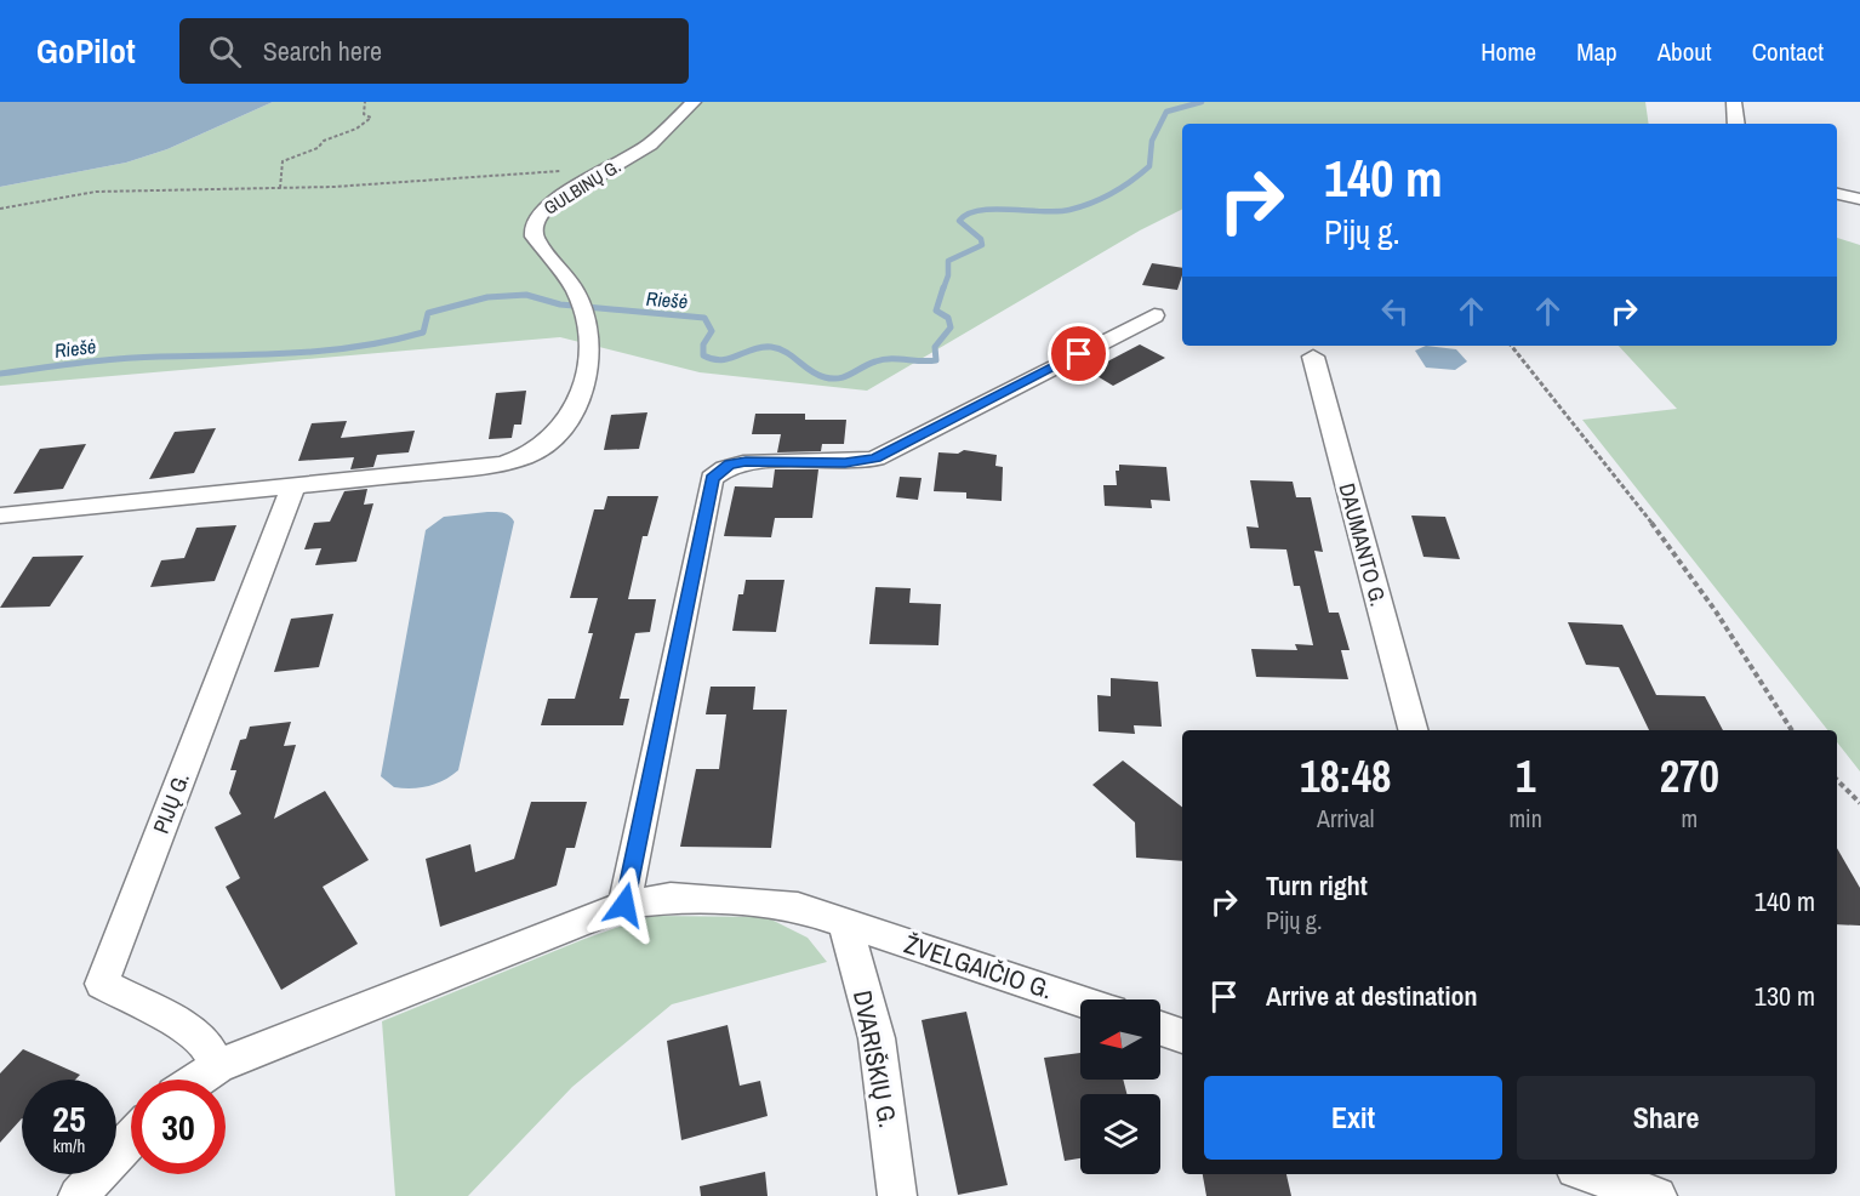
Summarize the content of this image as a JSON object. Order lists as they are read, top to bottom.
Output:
{
  "streets": {
    "street": [
      "GULBINŲ G.",
      "DAUMANTO G.",
      "PIJŲ G.",
      "ŽVELGAIČIO G.",
      "DVARIŠKIŲ G."
    ]
  },
  "crossings": [
    ["GULBINŲ G.", "PIJŲ G."],
    ["PIJŲ G.", "ŽVELGAIČIO G."],
    ["ŽVELGAIČIO G.", "DVARIŠKIŲ G."]
  ],
  "water": ["Riešė"],
  "north": "left",
  "page": {
    "header": "GoPilot",
    "search": "Search here",
    "nav": [
      "Home",
      "Map",
      "About",
      "Contact"
    ],
    "turn": ["140 m", "Pijų g."],
    "eta": [
      "18:48",
      "Arrival",
      "1",
      "min",
      "270",
      "m"
    ],
    "list": [
      {
        "name": "Turn right",
        "note": "Pijų g.",
        "value": "140 m"
      },
      {
        "name": "Arrive at destination",
        "value": "130 m"
      }
    ],
    "buttons": ["Exit", "Share"],
    "speed": "25 km/h",
    "limit": "30"
  }
}
